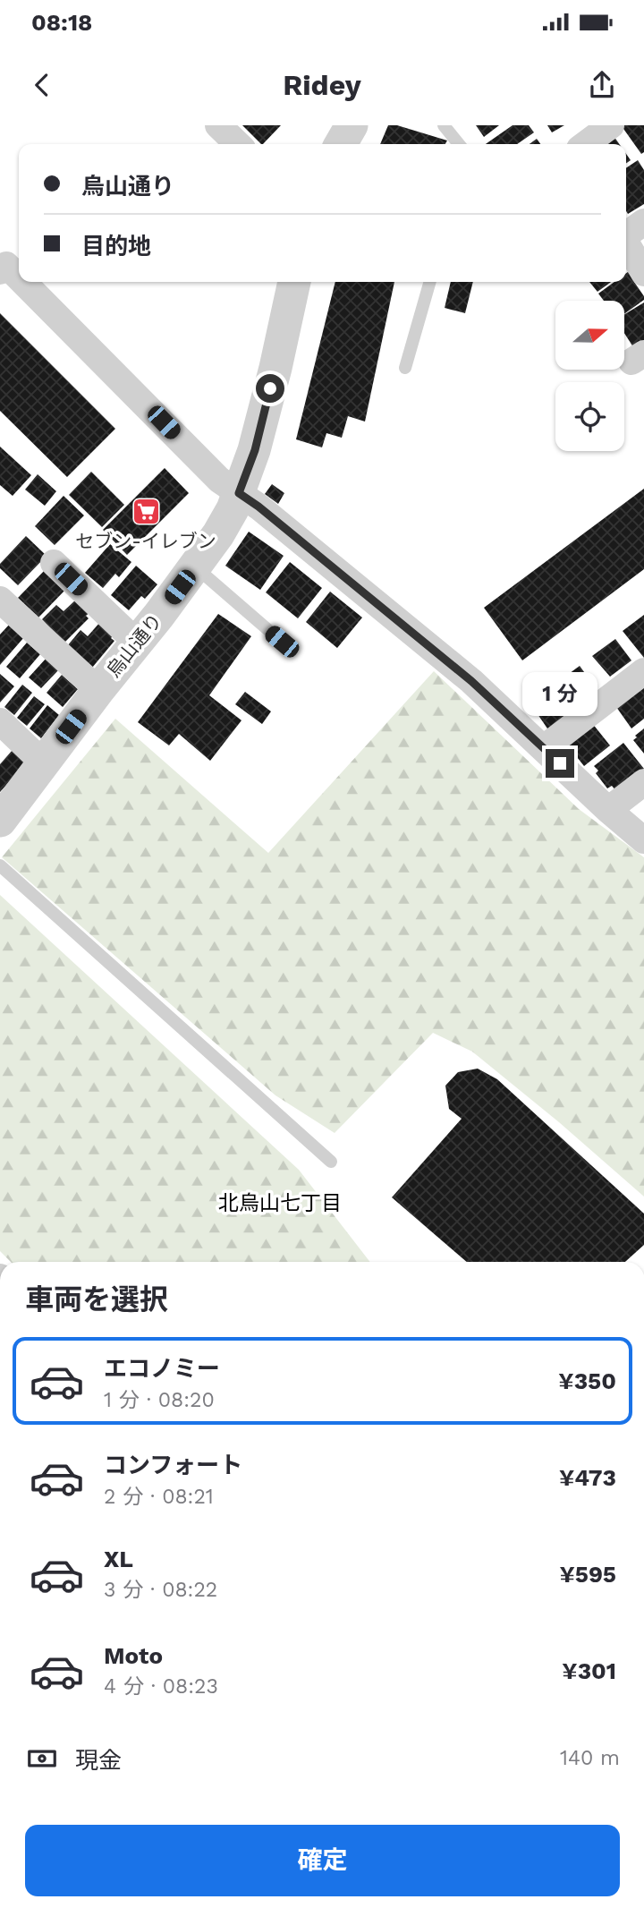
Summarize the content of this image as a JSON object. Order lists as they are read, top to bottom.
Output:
{
  "streets": {
    "street": ["烏山通り"]
  },
  "districts": ["北烏山七丁目"],
  "places": {
    "supermarket": ["セブン-イレブン"]
  },
  "north": "right",
  "page": {
    "status": "08:18",
    "header": "Ridey",
    "banner": ["烏山通り", "目的地"],
    "bubble": "1 分",
    "heading": "車両を選択",
    "list": [
      {
        "name": "エコノミー",
        "note": "1 分 · 08:20",
        "value": "¥350"
      },
      {
        "name": "コンフォート",
        "note": "2 分 · 08:21",
        "value": "¥473"
      },
      {
        "name": "XL",
        "note": "3 分 · 08:22",
        "value": "¥595"
      },
      {
        "name": "Moto",
        "note": "4 分 · 08:23",
        "value": "¥301"
      }
    ],
    "pay": ["現金", "140 m"],
    "buttons": "確定"
  }
}
